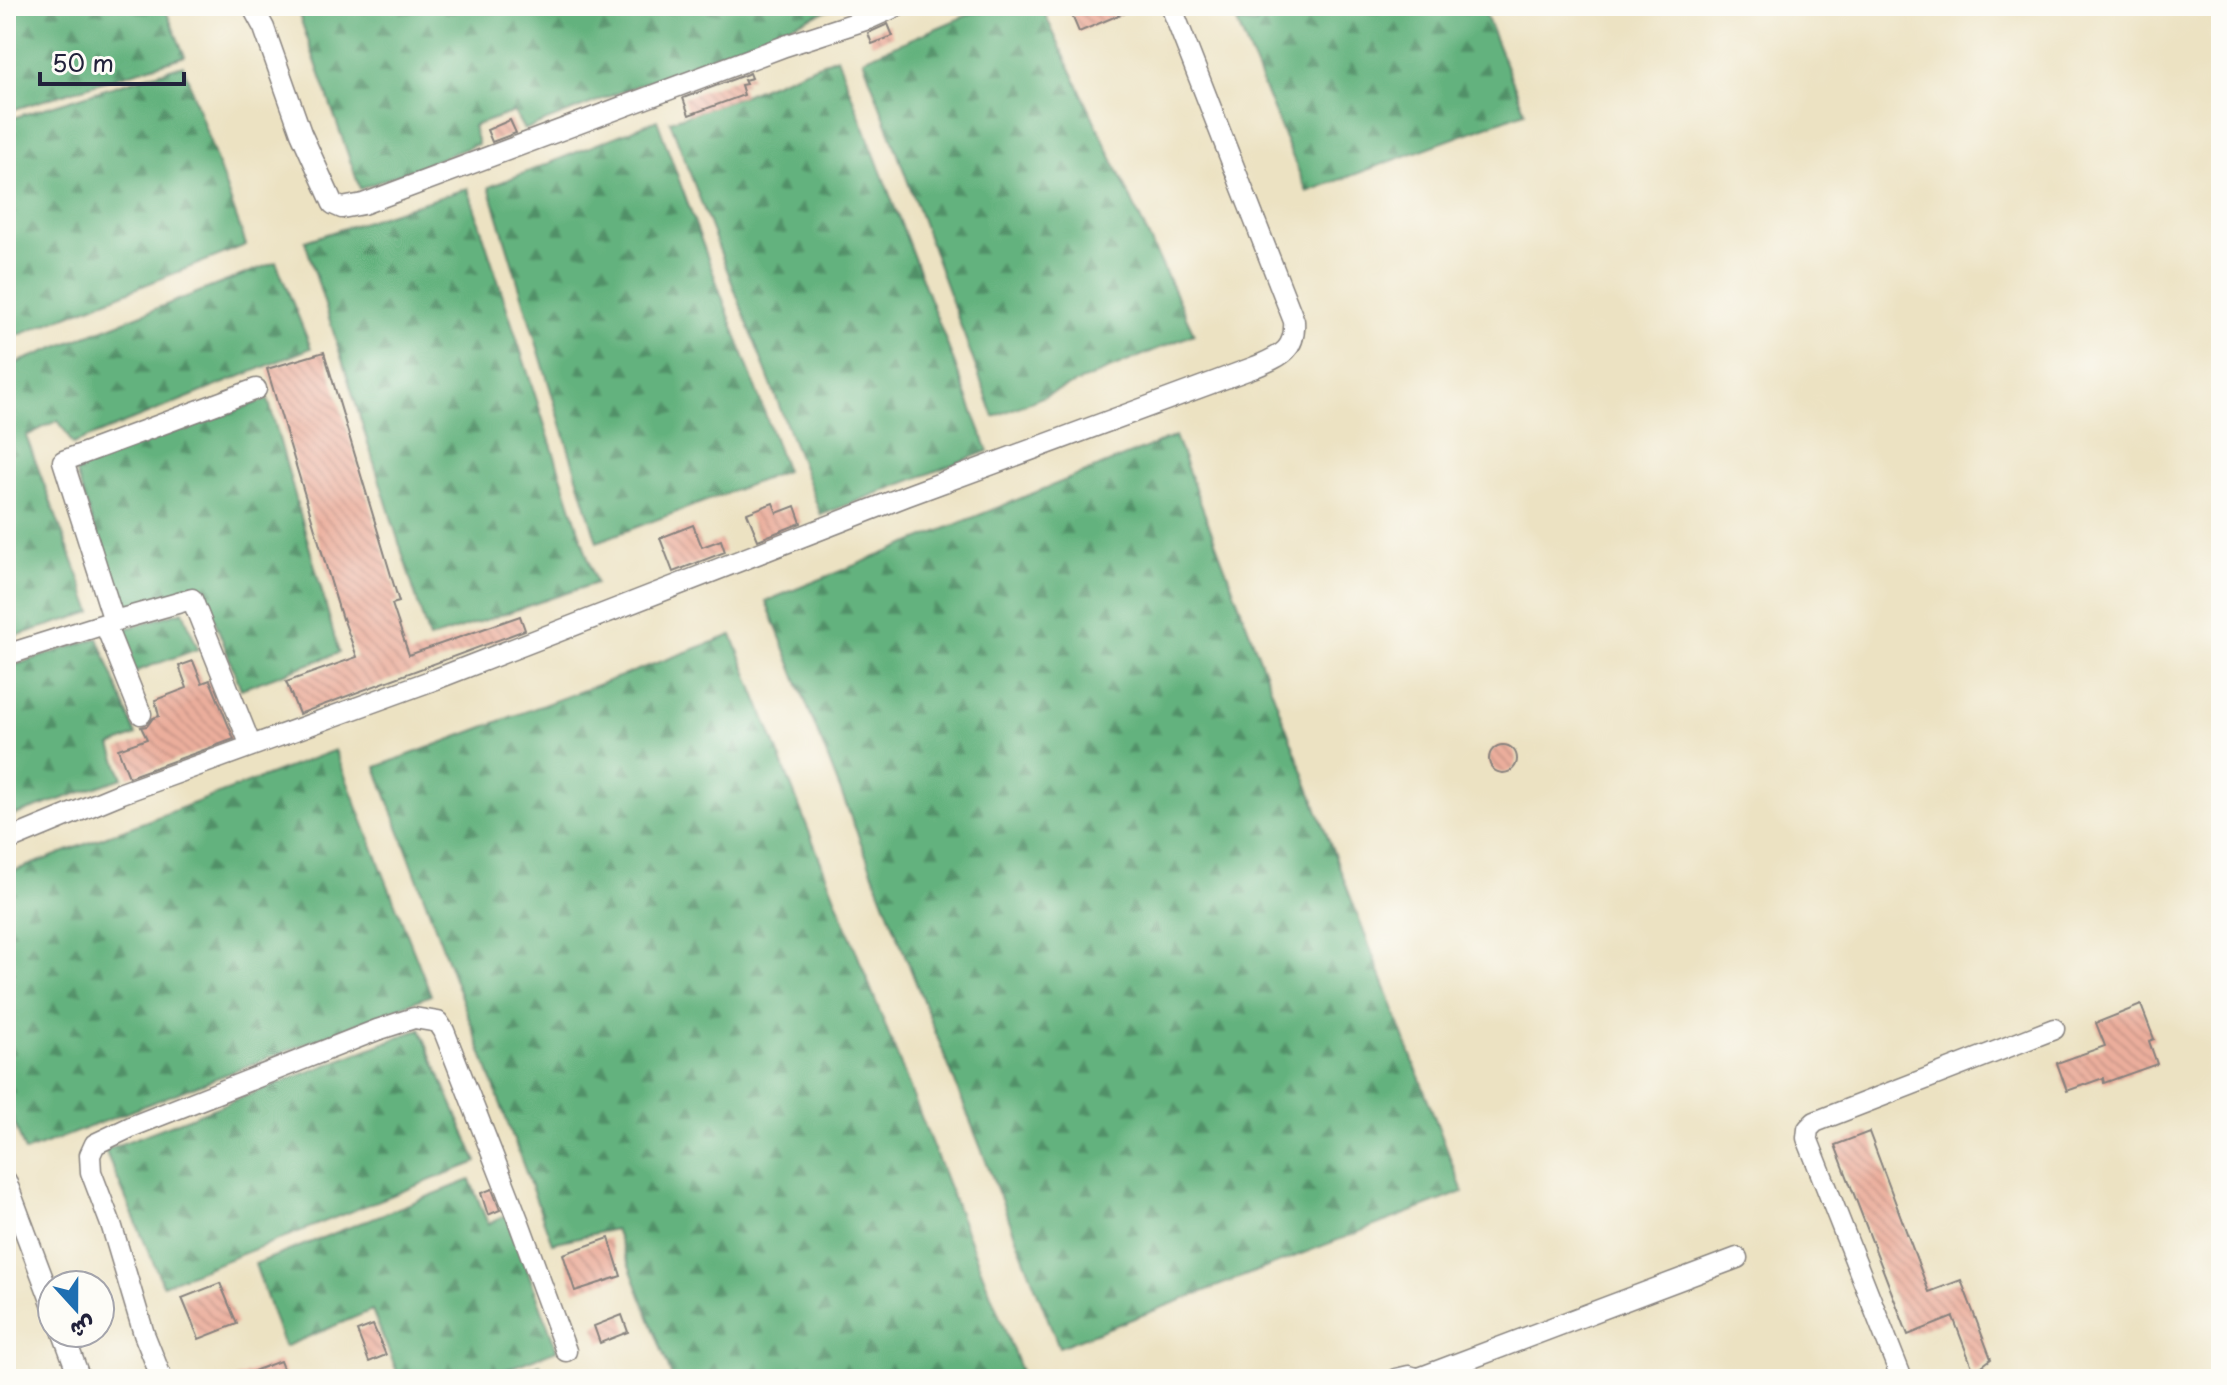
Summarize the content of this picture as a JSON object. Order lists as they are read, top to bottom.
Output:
{
  "scale_bar": "50 m",
  "north": "bottom"
}
